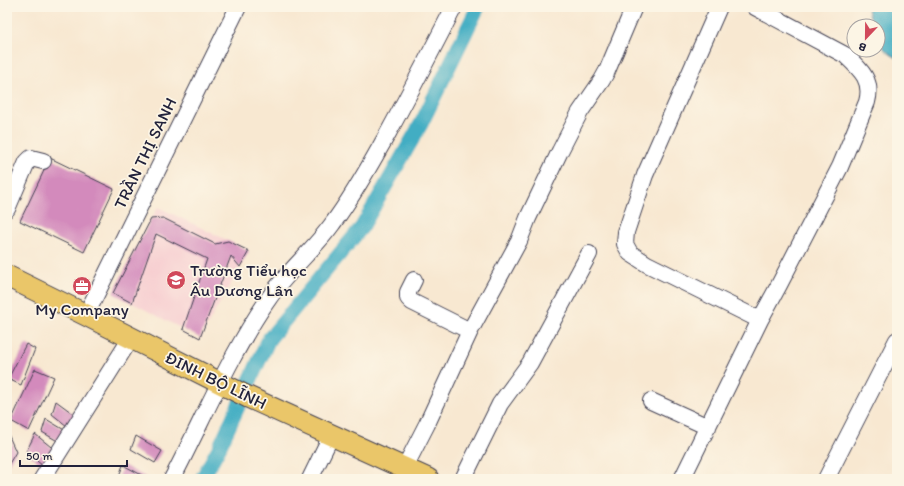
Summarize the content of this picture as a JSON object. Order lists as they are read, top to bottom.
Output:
{
  "streets": {
    "main road": ["ĐINH BỘ LĨNH"],
    "street": ["TRẦN THỊ SANH"]
  },
  "crossings": [
    ["TRẦN THỊ SANH", "ĐINH BỘ LĨNH"]
  ],
  "places": {
    "school or university": ["Trường Tiểu học Âu Dương Lân"],
    "office": ["My Company"]
  },
  "scale_bar": "50 m",
  "north": "bottom"
}
